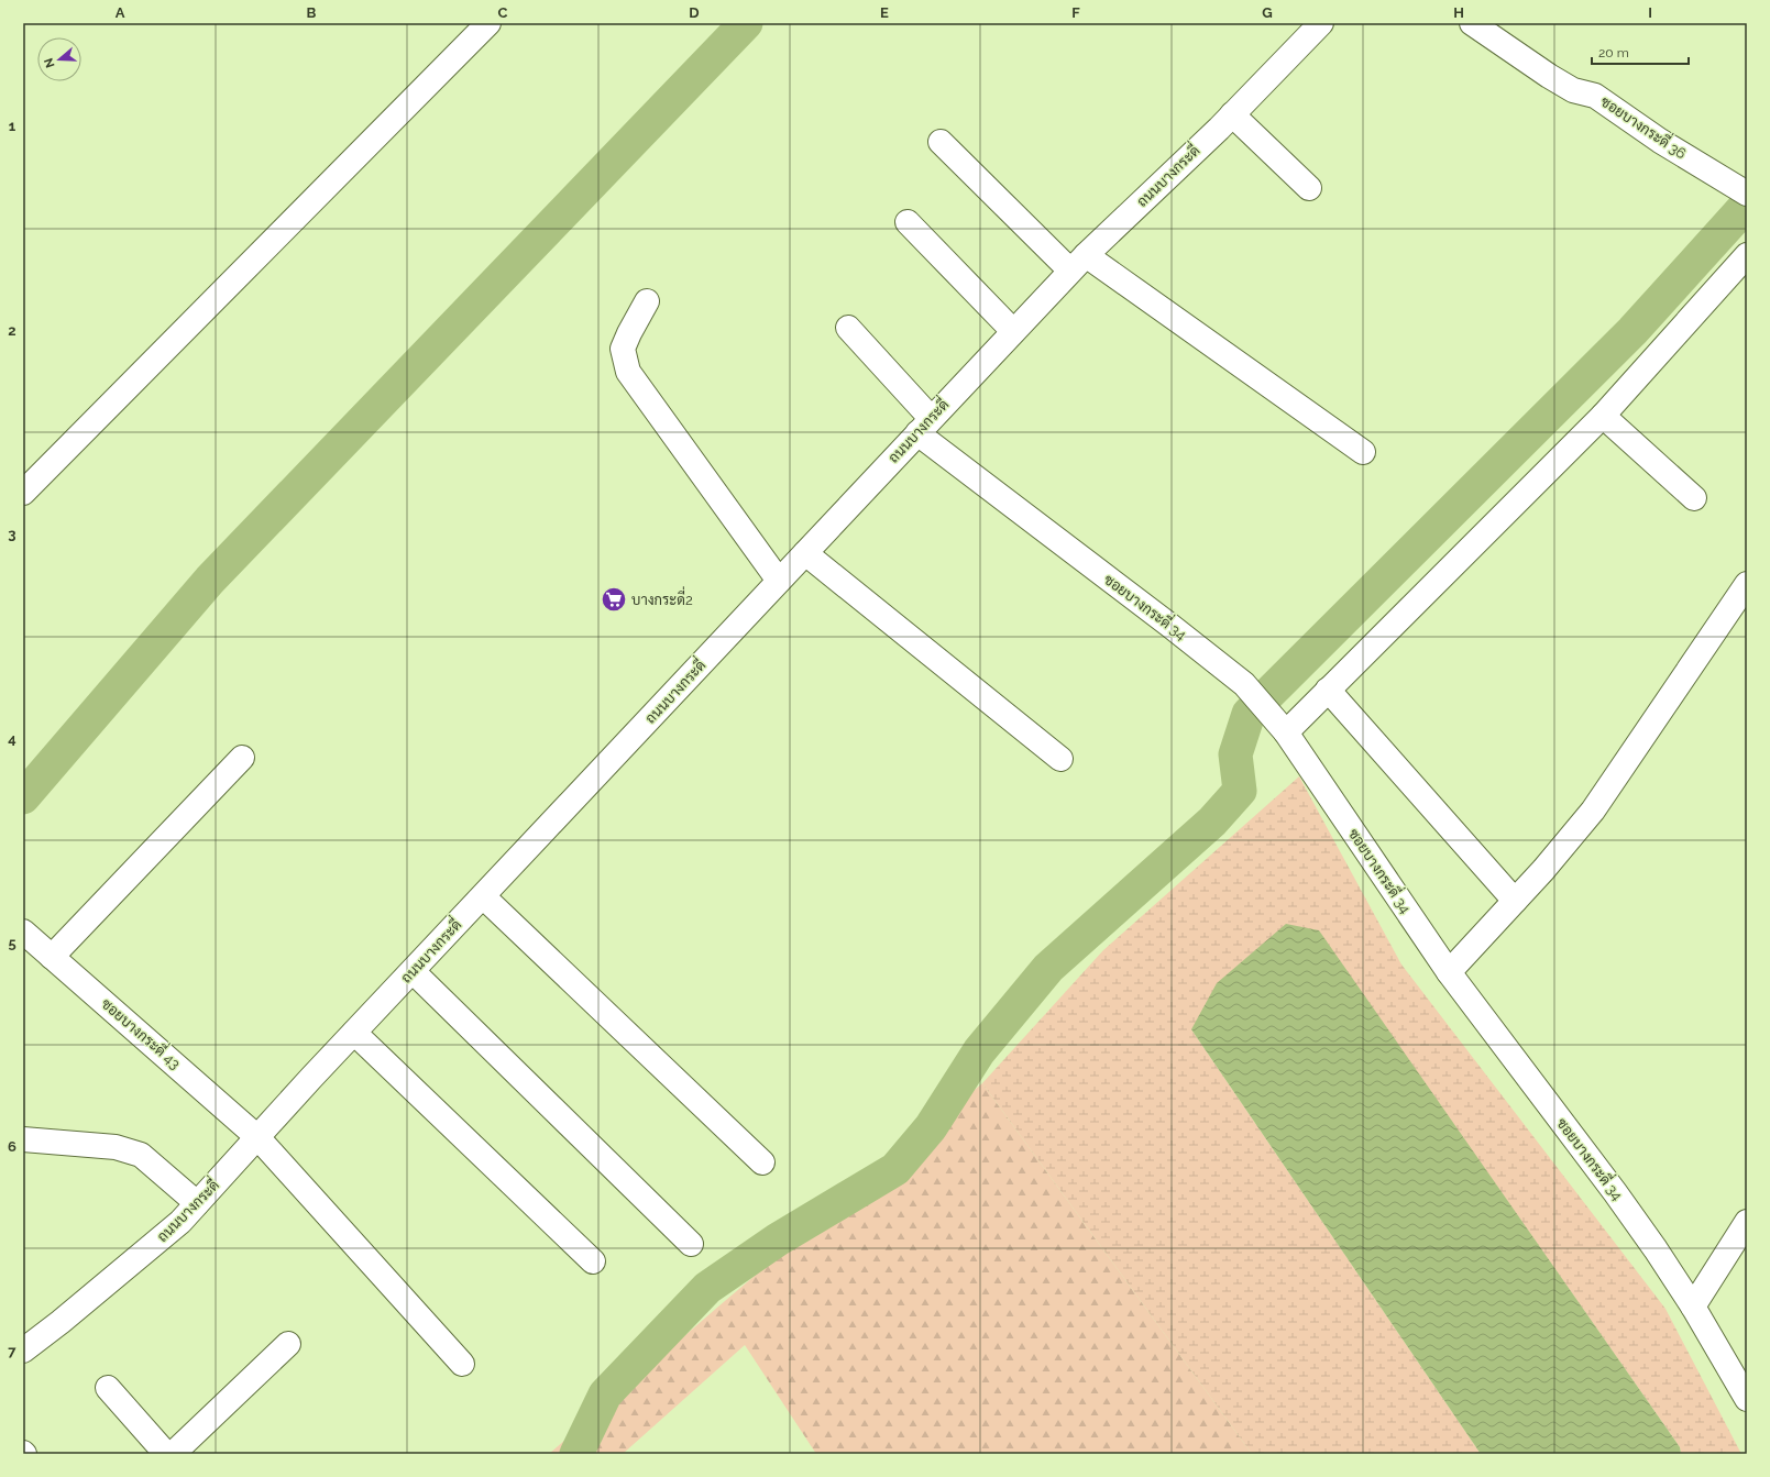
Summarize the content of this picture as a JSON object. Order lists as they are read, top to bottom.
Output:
{
  "streets": {
    "street": [
      "ซอยบางกระดี่ 36",
      "ถนนบางกระดี่",
      "ซอยบางกระดี่ 34",
      "ซอยบางกระดี่ 43"
    ]
  },
  "crossings": [
    ["ถนนบางกระดี่", "ซอยบางกระดี่ 34"],
    ["ถนนบางกระดี่", "ซอยบางกระดี่ 43"]
  ],
  "places": {
    "supermarket": ["บางกระดี่2"]
  },
  "scale_bar": "20 m",
  "north": "left",
  "grid": {
    "columns": [
      "A",
      "B",
      "C",
      "D",
      "E",
      "F",
      "G",
      "H",
      "I"
    ],
    "rows": [
      "1",
      "2",
      "3",
      "4",
      "5",
      "6",
      "7"
    ]
  }
}
